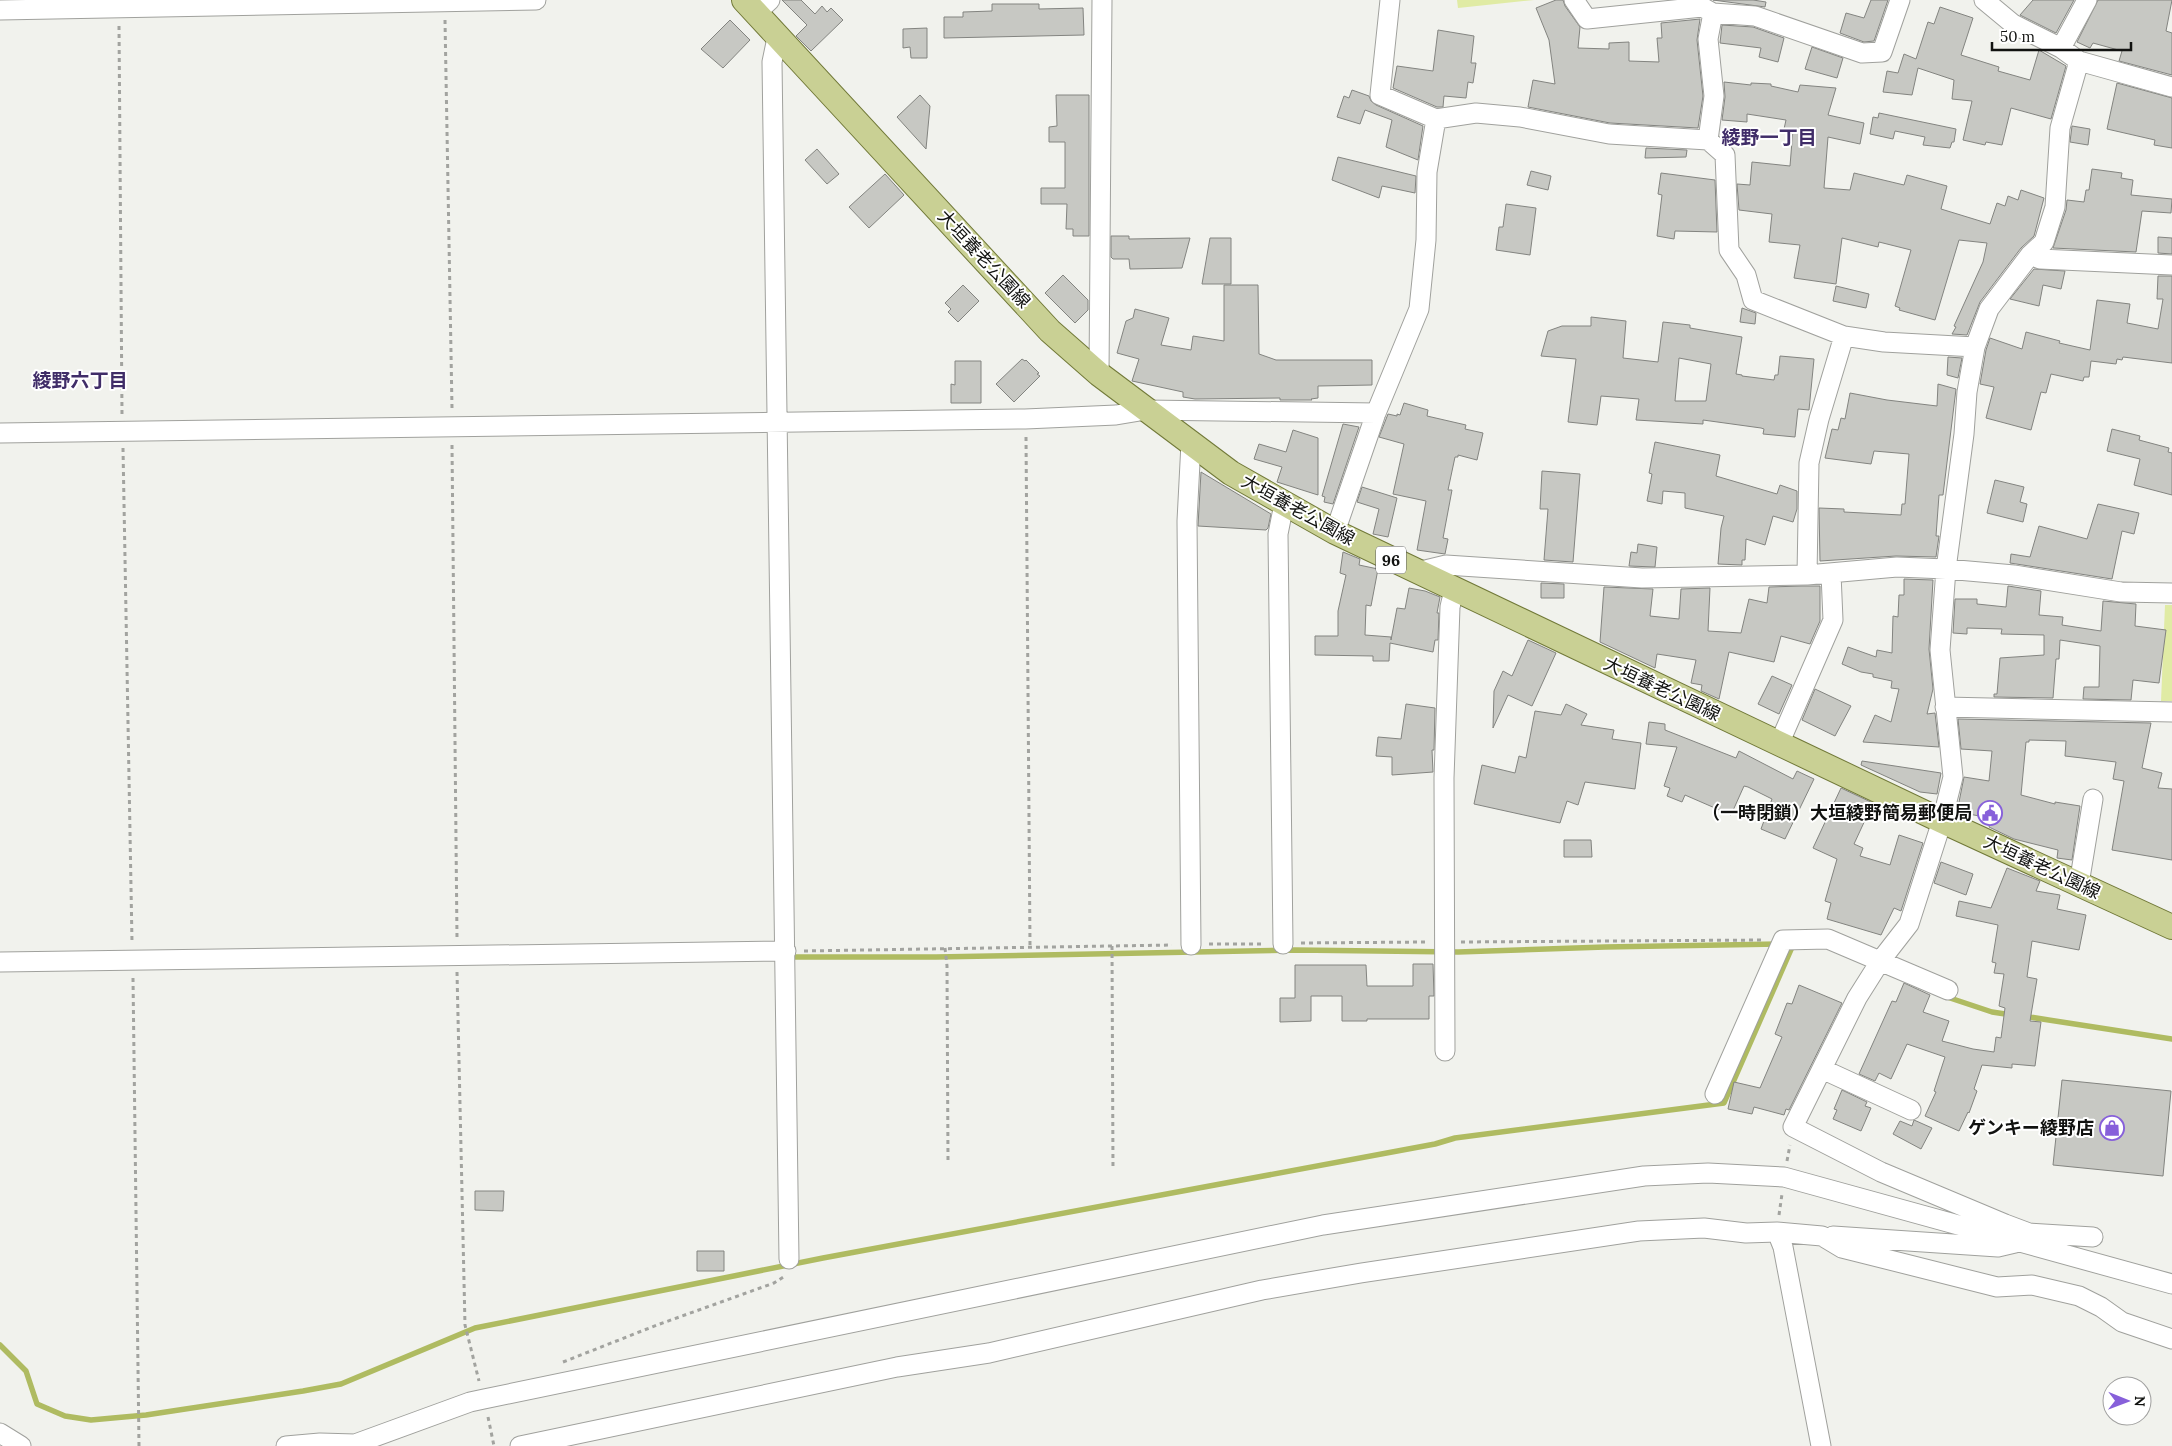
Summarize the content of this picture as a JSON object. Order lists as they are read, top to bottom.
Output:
{
  "streets": {
    "main road": ["大垣養老公園線", "96"]
  },
  "districts": ["綾野一丁目", "綾野六丁目"],
  "places": {
    "public building": ["（一時閉鎖）大垣綾野簡易郵便局"],
    "shop": ["ゲンキー綾野店"]
  },
  "scale_bar": "50 m",
  "north": "right"
}
